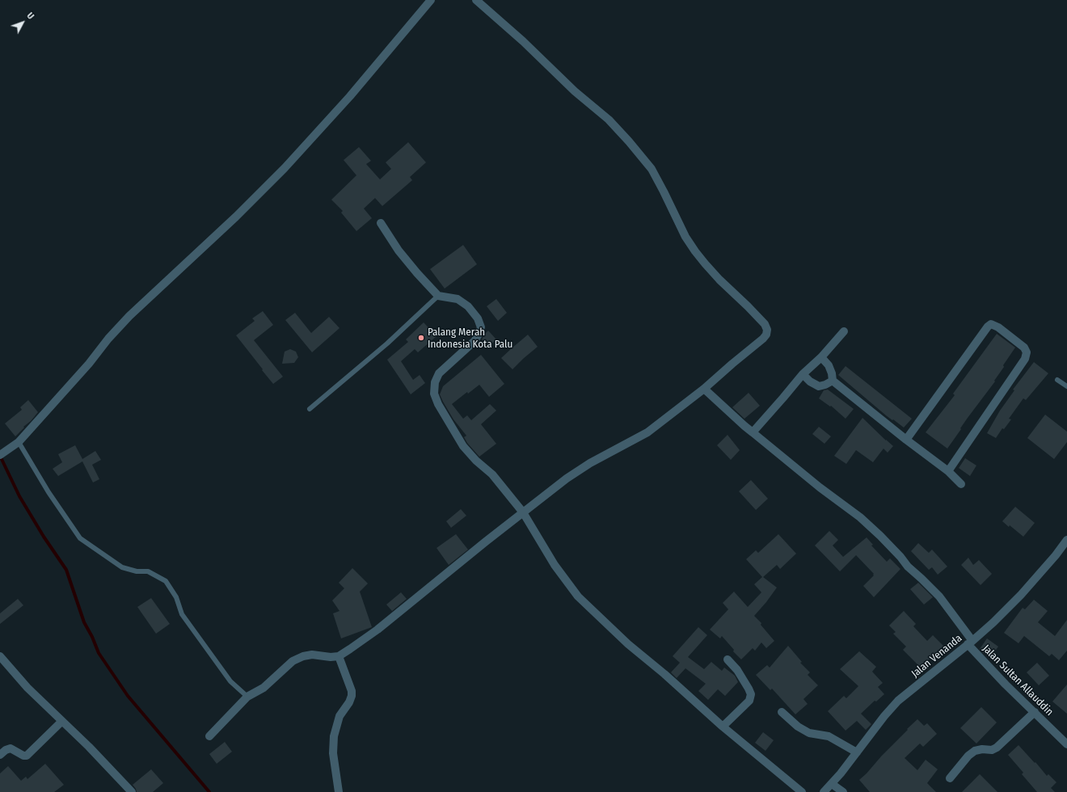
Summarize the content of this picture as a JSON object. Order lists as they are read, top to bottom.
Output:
{
  "streets": {
    "street": ["Jalan Venanda", "Jalan Sultan Allauddin"]
  },
  "crossings": [
    ["Jalan Venanda", "Jalan Sultan Allauddin"]
  ],
  "places": ["Palang Merah Indonesia Kota Palu"],
  "north": "top right"
}
